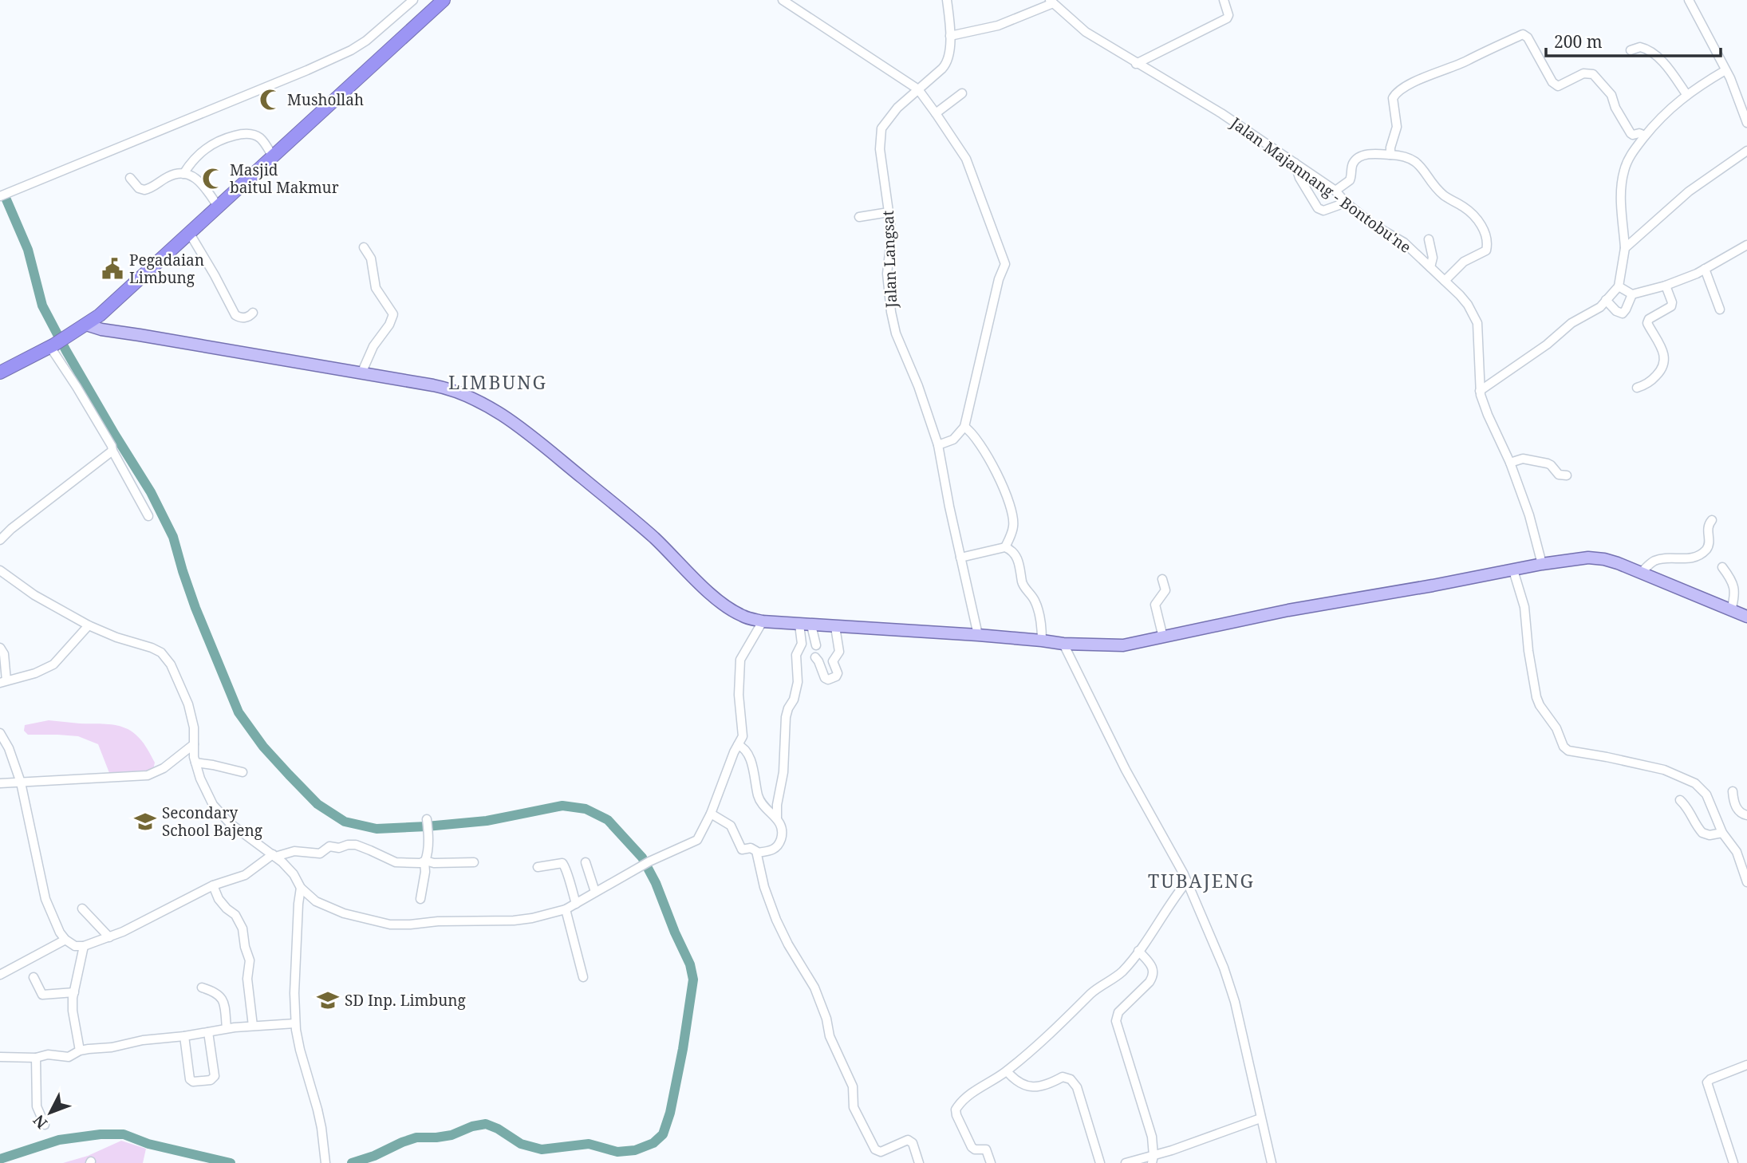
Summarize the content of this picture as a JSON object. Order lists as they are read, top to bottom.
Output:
{
  "streets": {
    "street": ["Jalan Majannang - Bontobu'ne", "Jalan Langsat"]
  },
  "districts": ["LIMBUNG", "TUBAJENG"],
  "places": {
    "mosque": ["Mushollah", "Masjid baitul Makmur"],
    "public building": ["Pegadaian Limbung"],
    "school or university": ["Secondary School Bajeng", "SD Inp. Limbung"]
  },
  "scale_bar": "200 m",
  "north": "bottom left"
}
